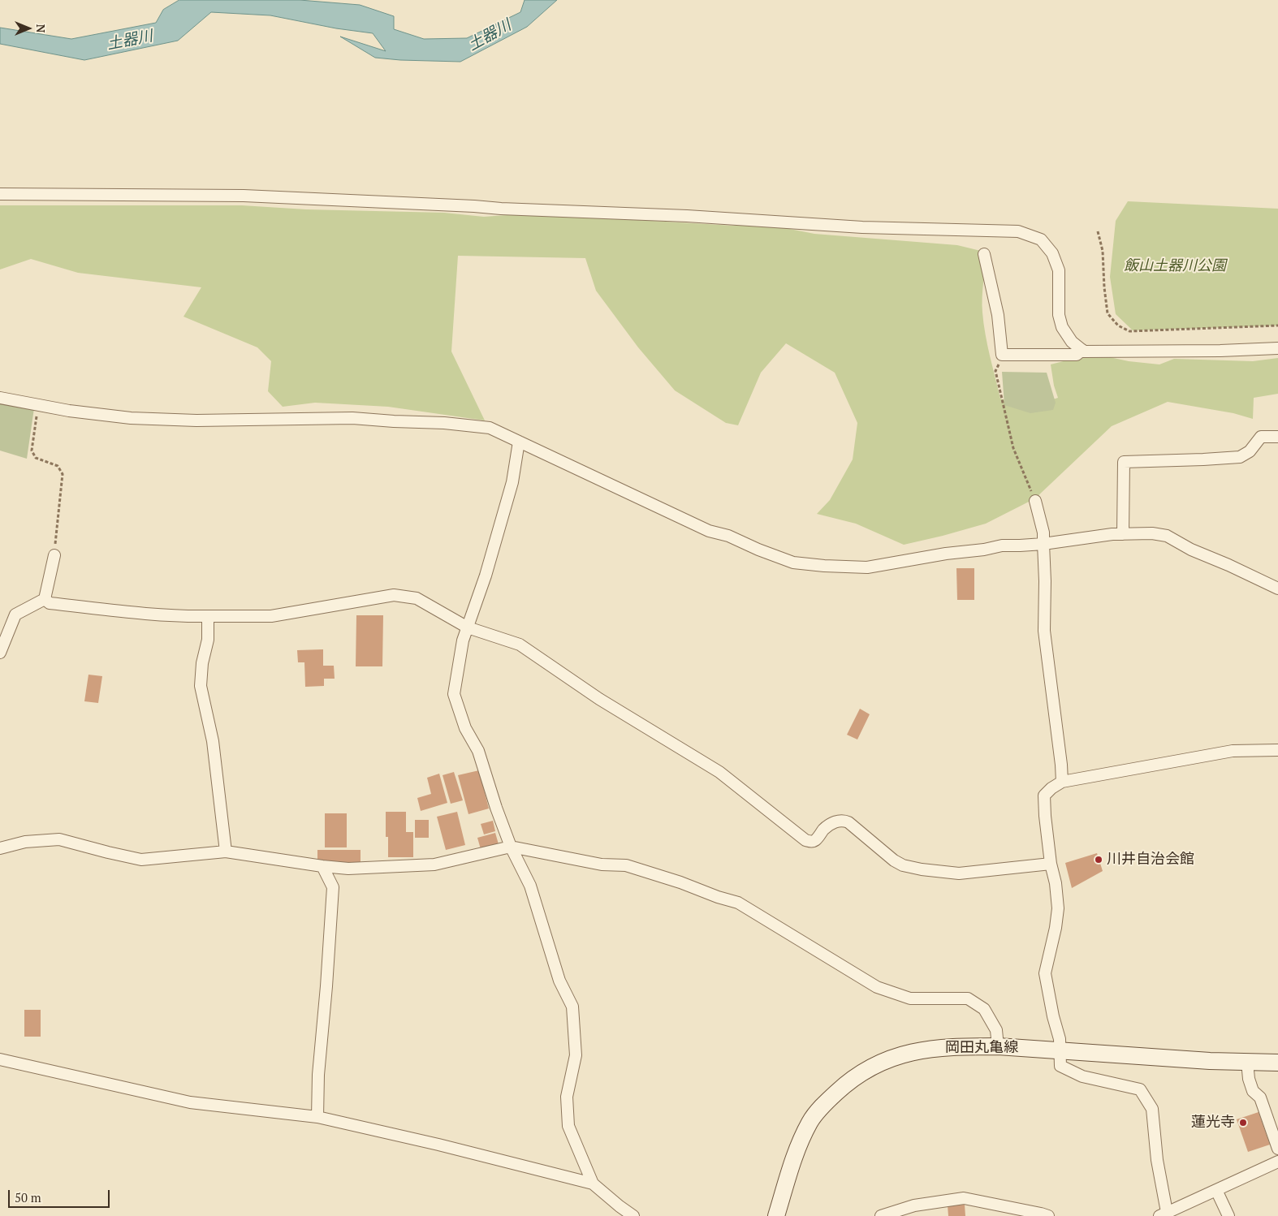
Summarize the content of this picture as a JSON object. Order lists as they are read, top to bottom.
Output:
{
  "streets": {
    "main road": ["岡田丸亀線"]
  },
  "water": ["土器川"],
  "parks": ["飯山土器川公園"],
  "places": ["川井自治会館", "蓮光寺"],
  "scale_bar": "50 m",
  "north": "right"
}
